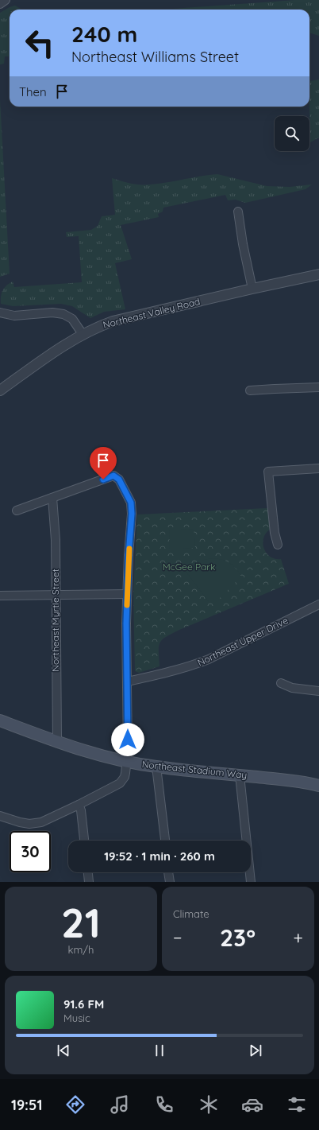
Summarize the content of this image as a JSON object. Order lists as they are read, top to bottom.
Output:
{
  "streets": {
    "main road": ["Northeast Stadium Way"],
    "street": ["Northeast Valley Road", "Northeast Myrtle Street", "Northeast Upper Drive"]
  },
  "crossings": [
    ["Northeast Myrtle Street", "Northeast Stadium Way"]
  ],
  "parks": ["McGee Park"],
  "page": {
    "turn": ["240 m", "Northeast Williams Street"],
    "then": "Then",
    "limit": "30",
    "trip": "19:52 · 1 min · 260 m",
    "tile": [
      ["21", "km/h"],
      "Climate"
    ],
    "heat": ["−", "23°", "+"],
    "song": ["91.6 FM", "Music"],
    "tabs": "19:51"
  }
}
